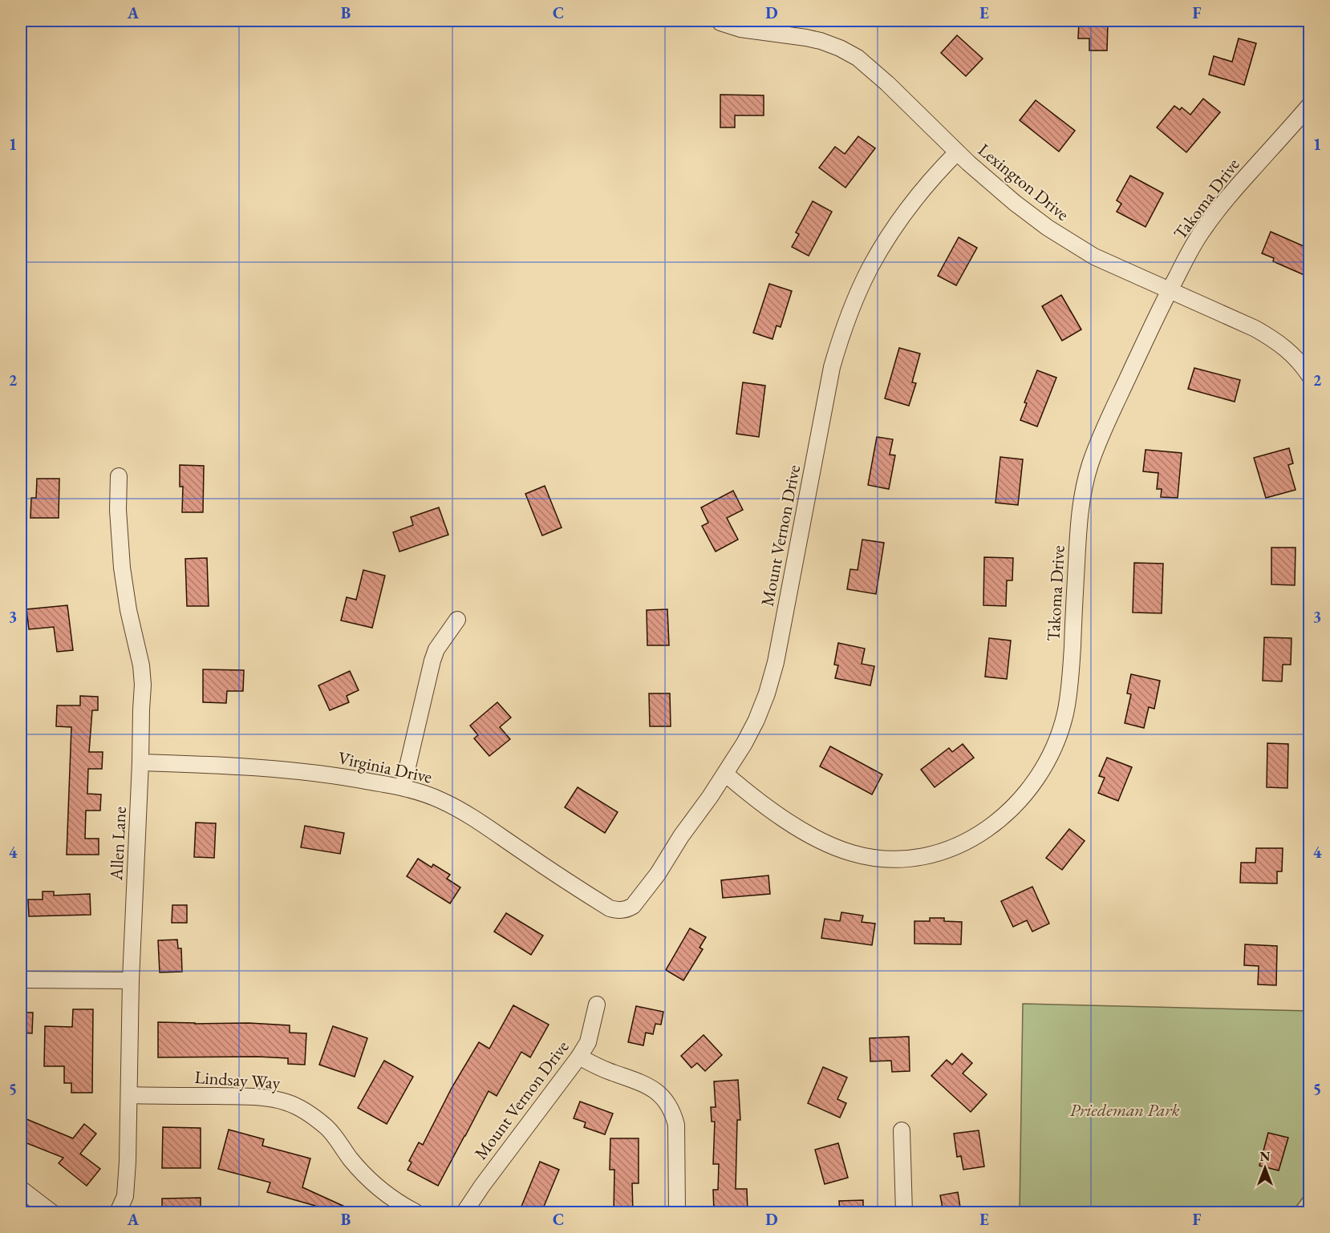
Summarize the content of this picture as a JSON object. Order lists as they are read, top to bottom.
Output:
{
  "streets": {
    "street": [
      "Lexington Drive",
      "Takoma Drive",
      "Mount Vernon Drive",
      "Virginia Drive",
      "Allen Lane",
      "Lindsay Way"
    ]
  },
  "crossings": [
    ["Lexington Drive", "Takoma Drive"],
    ["Lexington Drive", "Mount Vernon Drive"],
    ["Takoma Drive", "Mount Vernon Drive"],
    ["Mount Vernon Drive", "Virginia Drive"],
    ["Virginia Drive", "Allen Lane"],
    ["Allen Lane", "Lindsay Way"]
  ],
  "parks": ["Priedeman Park"],
  "north": "top",
  "grid": {
    "columns": [
      "A",
      "B",
      "C",
      "D",
      "E",
      "F"
    ],
    "rows": [
      "1",
      "2",
      "3",
      "4",
      "5"
    ]
  }
}
